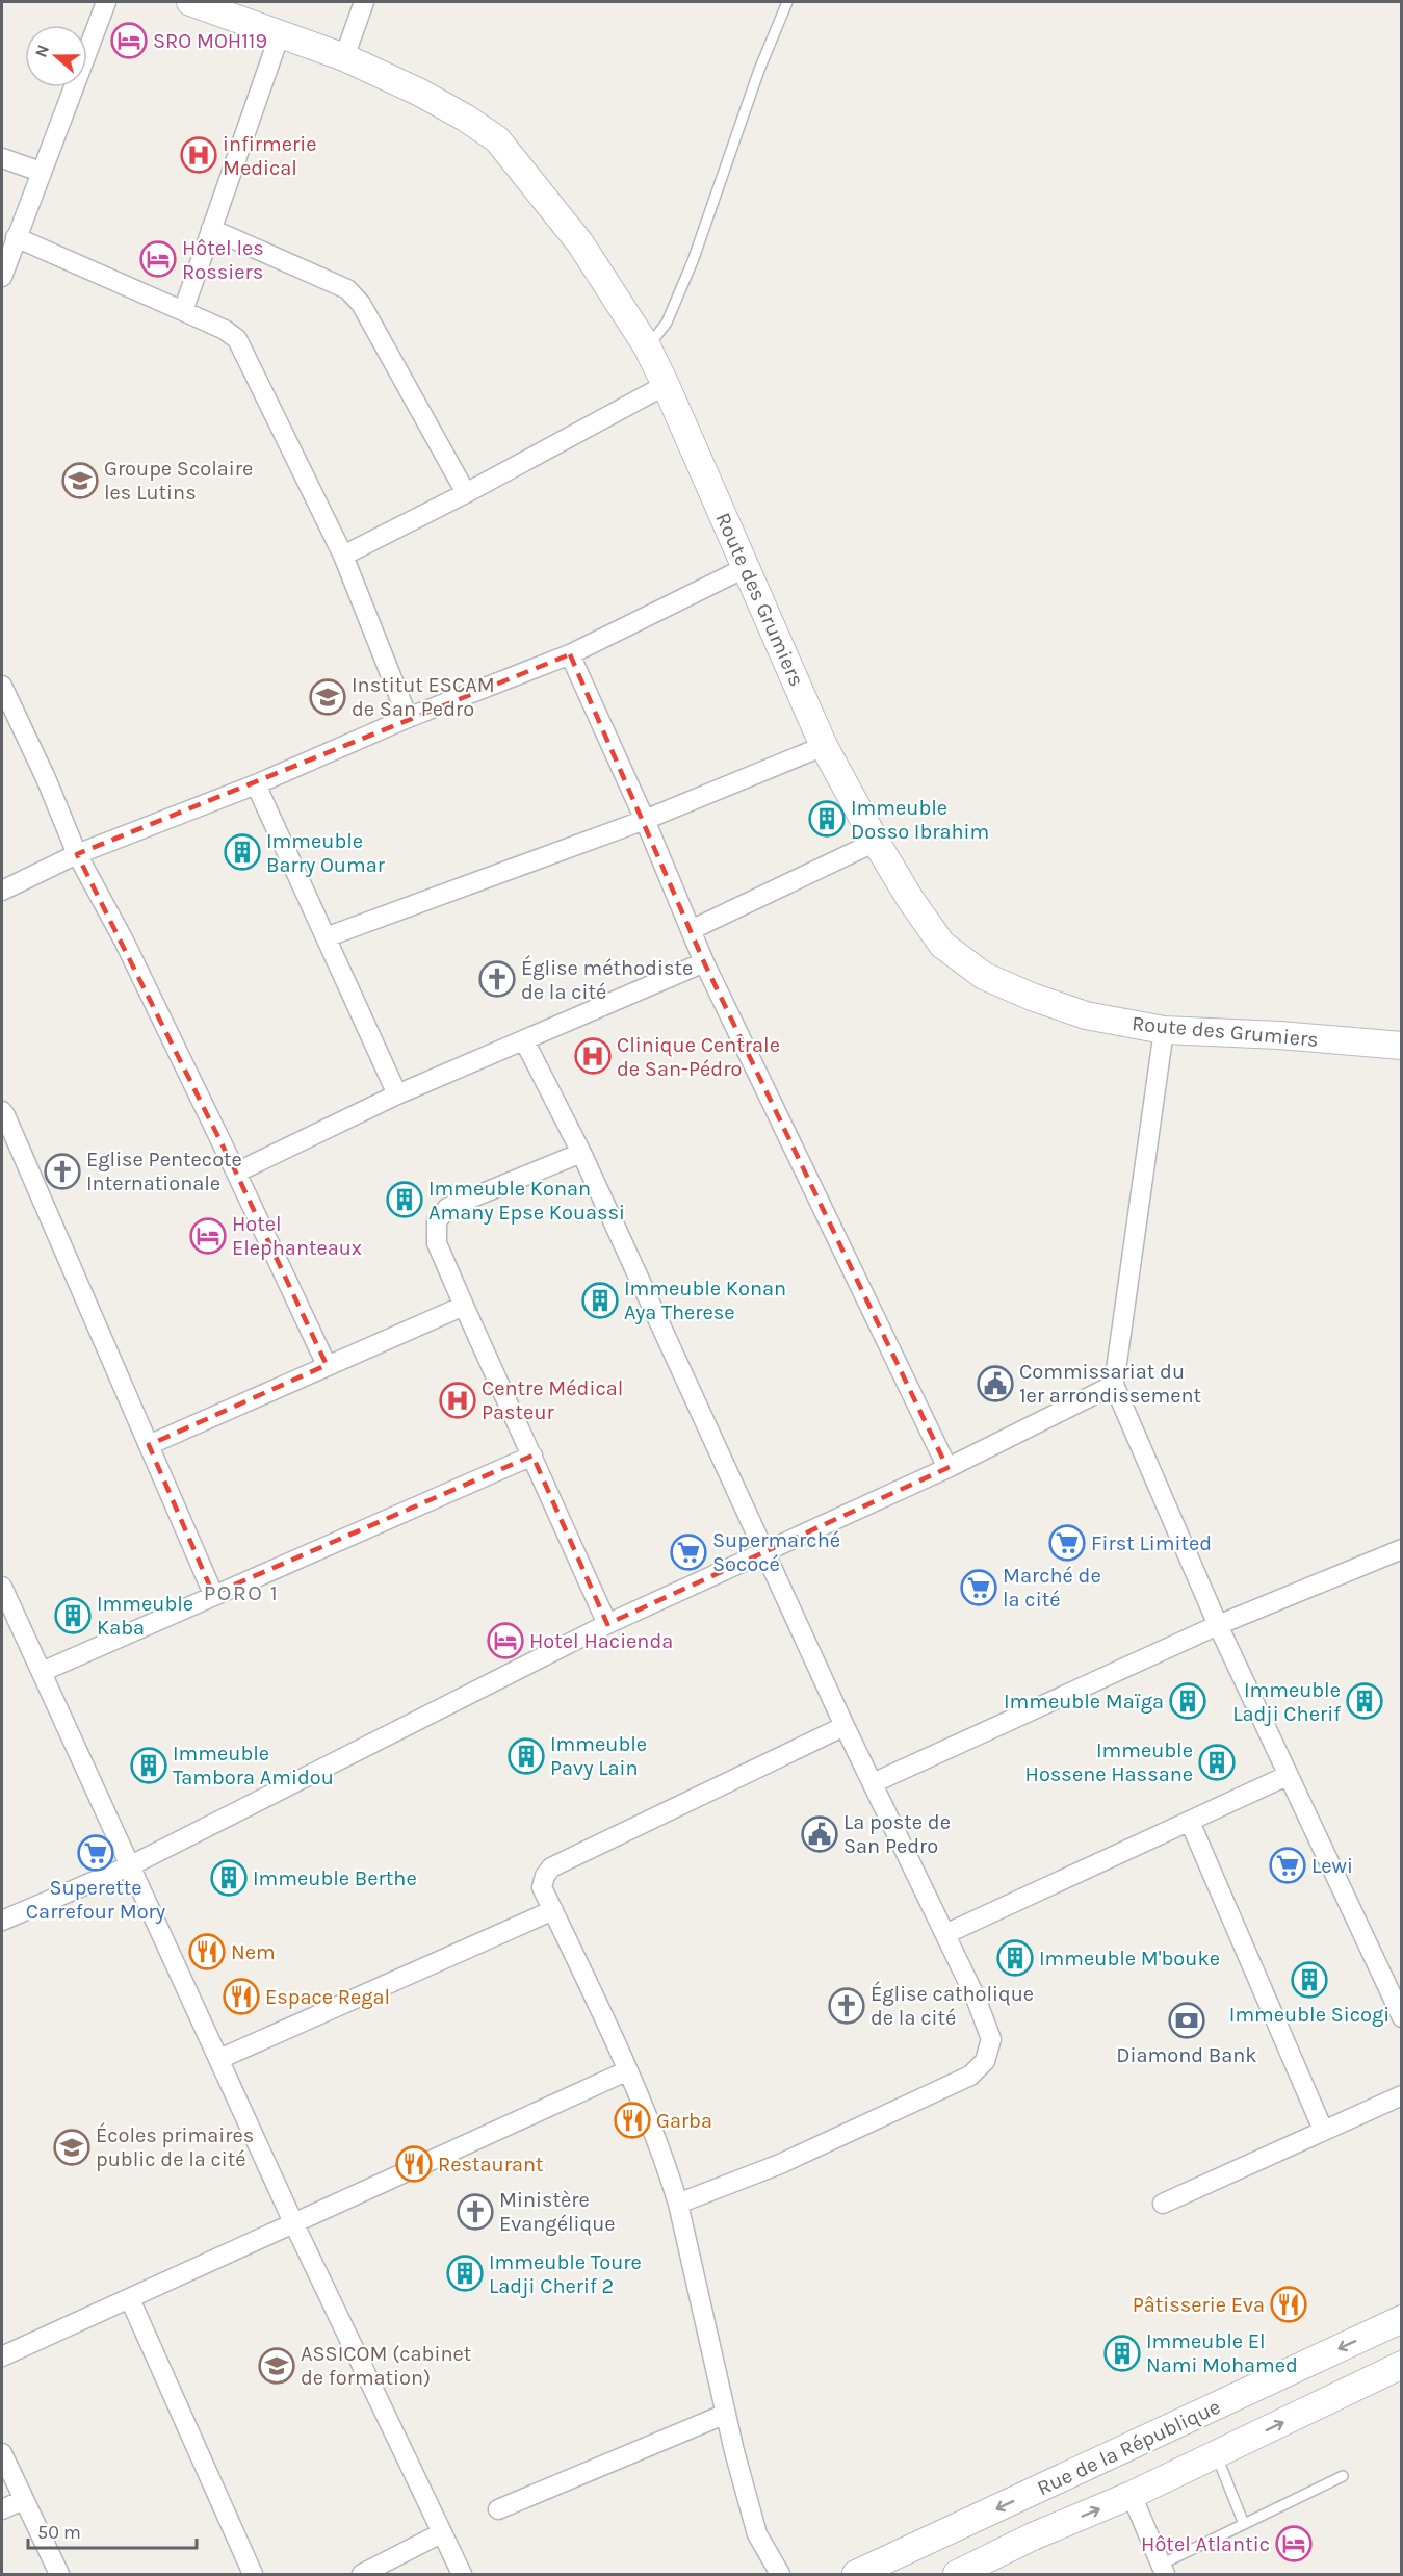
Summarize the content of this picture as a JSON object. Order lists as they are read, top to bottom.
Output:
{
  "streets": {
    "main road": ["Route des Grumiers", "Rue de la République"]
  },
  "districts": ["PORO 1"],
  "places": {
    "hotel": [
      "SRO MOH119",
      "Hôtel les Rossiers",
      "Hotel Elephanteaux",
      "Hotel Hacienda",
      "Hôtel Atlantic"
    ],
    "hospital": ["infirmerie Medical", "Clinique Centrale de San-Pédro", "Centre Médical Pasteur"],
    "school or university": [
      "Groupe Scolaire les Lutins",
      "Institut ESCAM de San Pedro",
      "Écoles primaires public de la cité",
      "ASSICOM (cabinet de formation)"
    ],
    "building": [
      "Immeuble Dosso Ibrahim",
      "Immeuble Barry Oumar",
      "Immeuble Konan Amany Epse Kouassi",
      "Immeuble Konan Aya Therese",
      "Immeuble Kaba",
      "Immeuble Maïga",
      "Immeuble Ladji Cherif",
      "Immeuble Pavy Lain",
      "Immeuble Hossene Hassane",
      "Immeuble Tambora Amidou",
      "Immeuble Berthe",
      "Immeuble M'bouke",
      "Immeuble Sicogi",
      "Immeuble Toure Ladji Cherif 2",
      "Immeuble El Nami Mohamed"
    ],
    "church": [
      "Église méthodiste de la cité",
      "Eglise Pentecote Internationale",
      "Église catholique de la cité",
      "Ministère Evangélique"
    ],
    "public building": ["Commissariat du 1er arrondissement", "La poste de San Pedro"],
    "supermarket": [
      "First Limited",
      "Supermarché Sococé",
      "Marché de la cité",
      "Superette Carrefour Mory",
      "Lewi"
    ],
    "restaurant": [
      "Nem",
      "Espace Regal",
      "Garba",
      "Restaurant",
      "Pâtisserie Eva"
    ],
    "bank": ["Diamond Bank"]
  },
  "scale_bar": "50 m",
  "north": "left"
}
